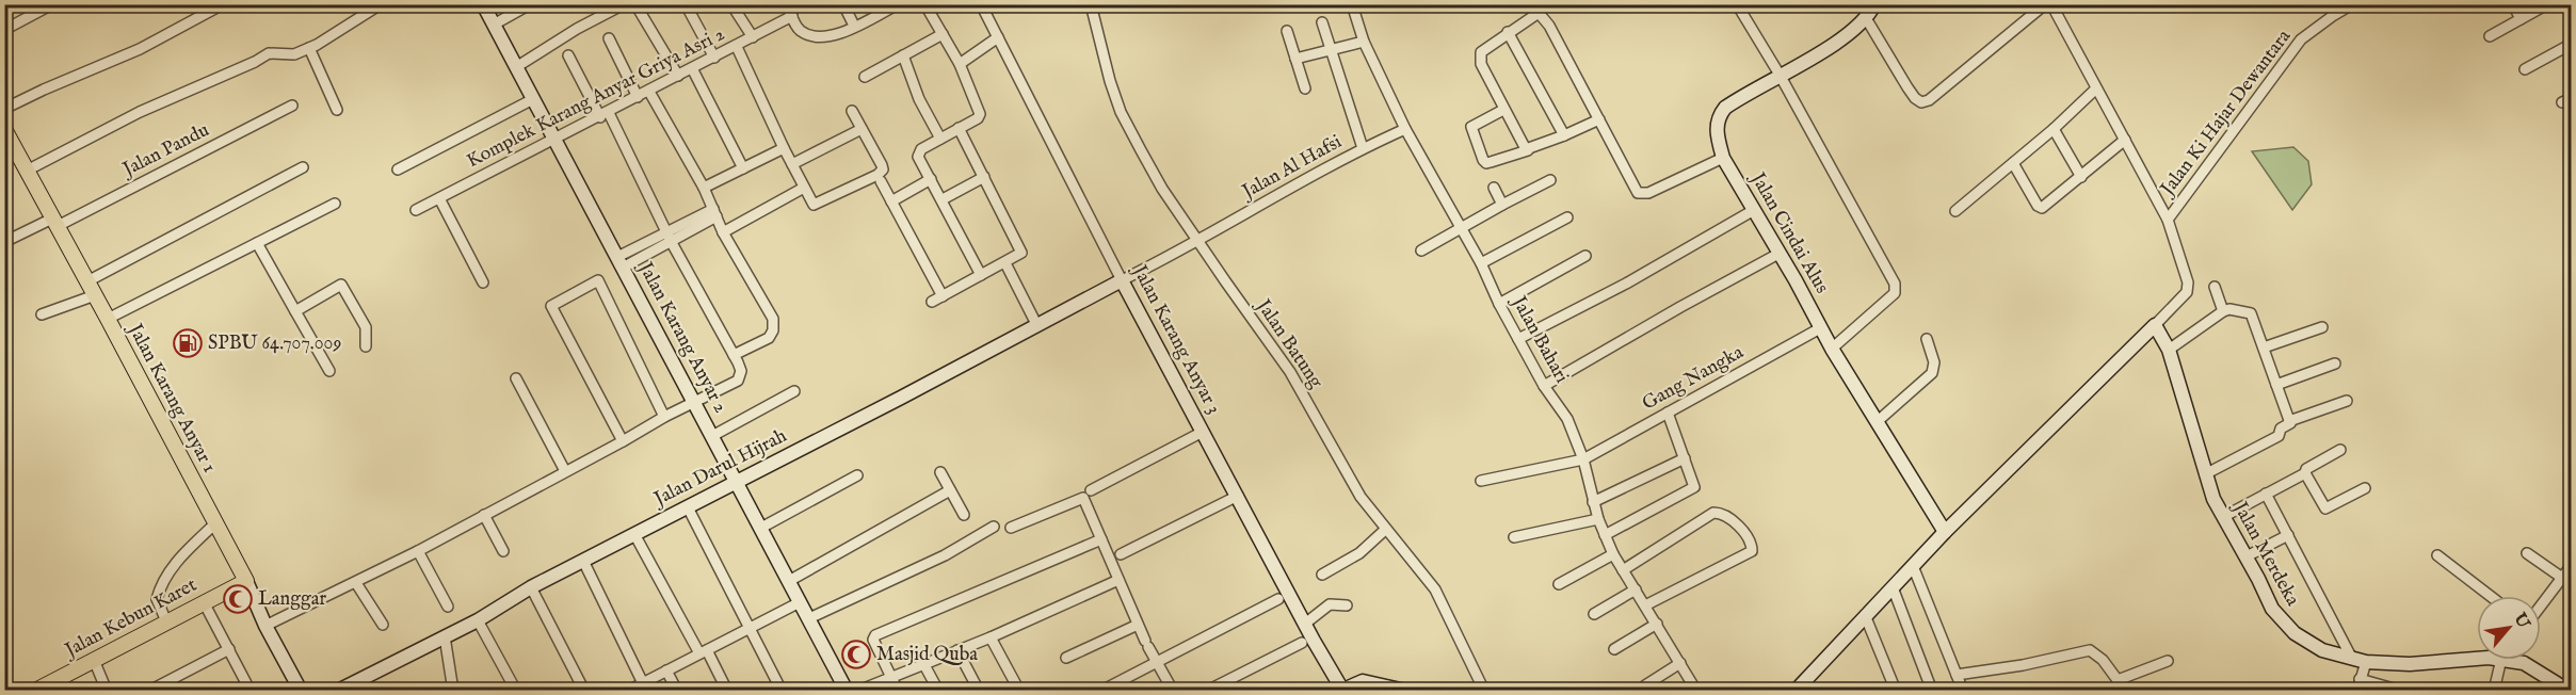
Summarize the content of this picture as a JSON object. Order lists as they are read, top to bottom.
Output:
{
  "streets": {
    "main road": ["Jalan Karang Anyar 1", "Jalan Kebun Karet"],
    "street": [
      "Komplek Karang Anyar Griya Asri 2",
      "Jalan Ki Hajar Dewantara",
      "Jalan Pandu",
      "Jalan Al Hafsi",
      "Jalan Cindai Alus",
      "Jalan Karang Anyar 2",
      "Jalan Karang Anyar 3",
      "Jalan Bahari",
      "Jalan Batung",
      "Gang Nangka",
      "Jalan Darul Hijrah",
      "Jalan Merdeka"
    ]
  },
  "crossings": [
    ["Komplek Karang Anyar Griya Asri 2", "Jalan Karang Anyar 2"],
    ["Jalan Ki Hajar Dewantara", "Jalan Merdeka"],
    ["Jalan Pandu", "Jalan Karang Anyar 1"],
    ["Jalan Al Hafsi", "Jalan Karang Anyar 3"],
    ["Jalan Al Hafsi", "Jalan Bahari"],
    ["Jalan Al Hafsi", "Jalan Batung"],
    ["Jalan Al Hafsi", "Jalan Darul Hijrah"],
    ["Jalan Cindai Alus", "Gang Nangka"],
    ["Jalan Karang Anyar 2", "Jalan Darul Hijrah"],
    ["Jalan Karang Anyar 3", "Jalan Darul Hijrah"],
    ["Jalan Bahari", "Gang Nangka"],
    ["Jalan Karang Anyar 1", "Jalan Kebun Karet"]
  ],
  "places": {
    "fuel station": ["SPBU 64.707.009"],
    "mosque": ["Langgar", "Masjid Quba"]
  },
  "north": "top right"
}
